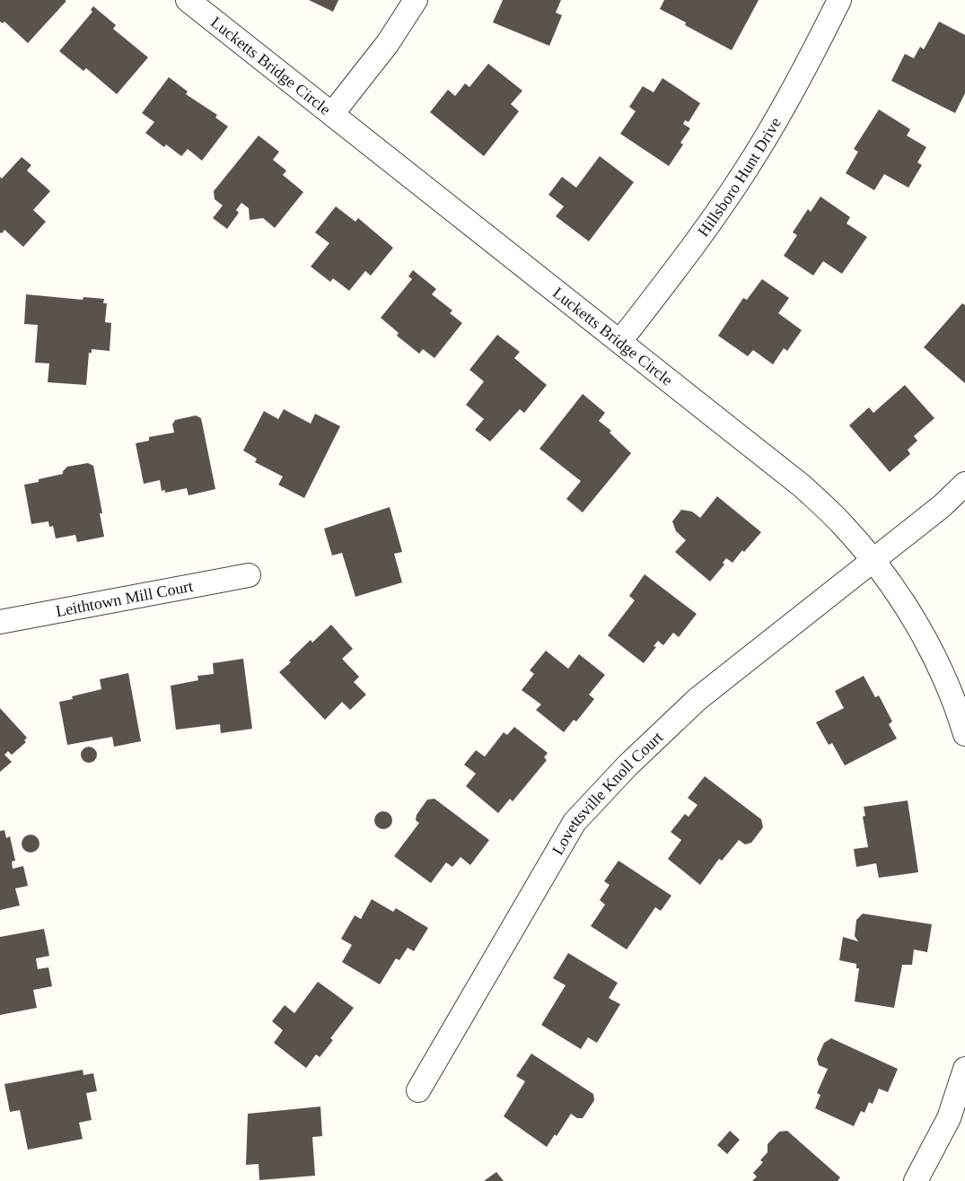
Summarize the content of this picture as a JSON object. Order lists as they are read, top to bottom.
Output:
{
  "streets": {
    "street": [
      "Lucketts Bridge Circle",
      "Hillsboro Hunt Drive",
      "Leithtown Mill Court",
      "Lovettsville Knoll Court"
    ]
  },
  "crossings": [
    ["Lucketts Bridge Circle", "Hillsboro Hunt Drive"],
    ["Lucketts Bridge Circle", "Lovettsville Knoll Court"]
  ]
}
